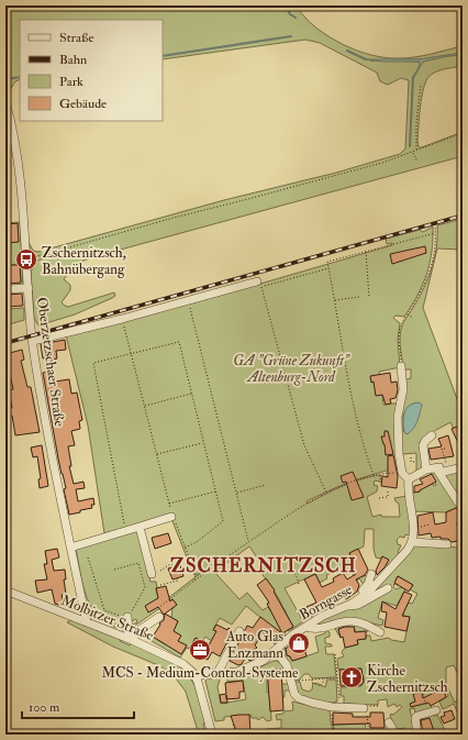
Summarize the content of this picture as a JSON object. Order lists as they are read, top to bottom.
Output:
{
  "streets": {
    "street": ["Oberzetzschaer Straße", "Borngasse", "Molbitzer Straße"]
  },
  "crossings": [
    ["Oberzetzschaer Straße", "Molbitzer Straße"],
    ["Borngasse", "Molbitzer Straße"]
  ],
  "districts": ["ZSCHERNITZSCH"],
  "parks": ["GA \"Grüne Zukunft\" Altenburg-Nord"],
  "places": {
    "bus stop": ["Zschernitzsch, Bahnübergang"],
    "shop": ["Auto Glas Enzmann"],
    "office": ["MCS - Medium-Control-Systeme"],
    "church": ["Kirche Zschernitzsch"]
  },
  "legend": [
    "Straße",
    "Bahn",
    "Park",
    "Gebäude"
  ],
  "scale_bar": "100 m"
}
